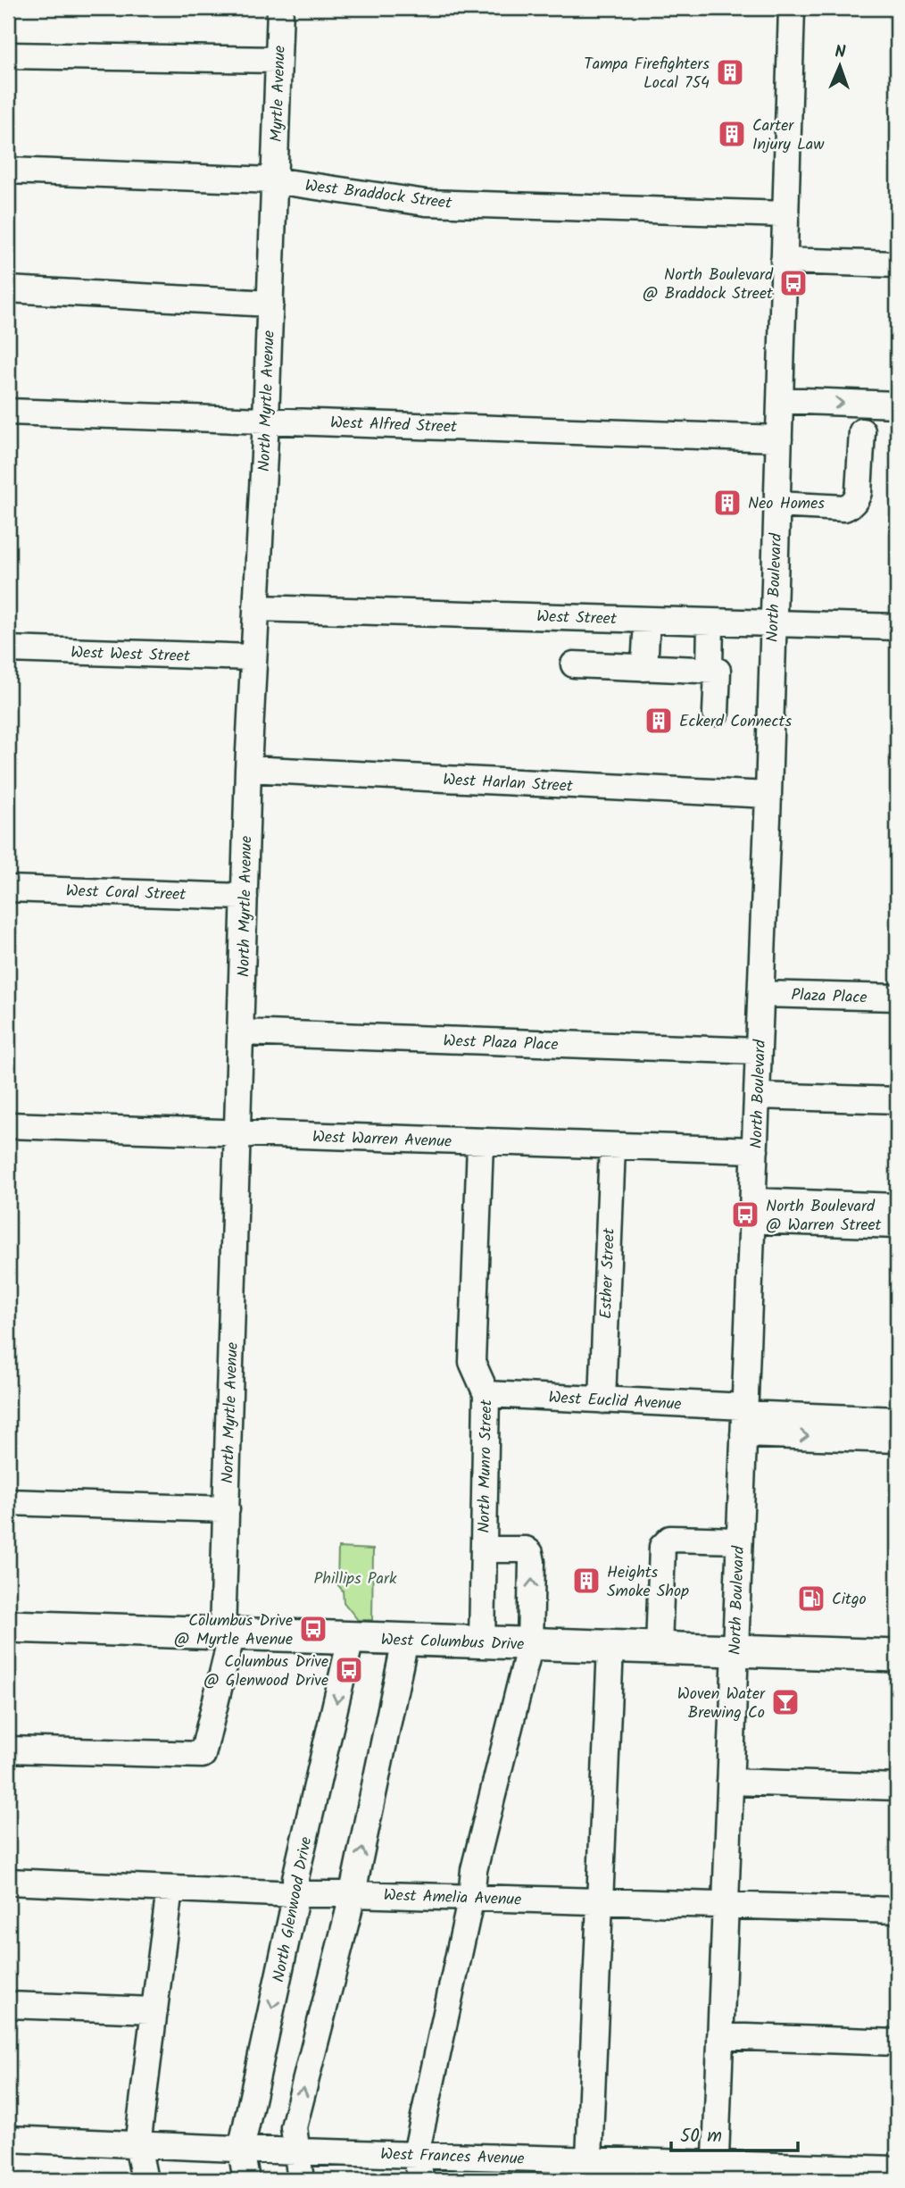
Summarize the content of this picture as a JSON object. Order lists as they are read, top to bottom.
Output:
{
  "streets": {
    "main road": ["West Columbus Drive"],
    "street": [
      "Myrtle Avenue",
      "West Braddock Street",
      "North Myrtle Avenue",
      "West Alfred Street",
      "North Boulevard",
      "West Street",
      "West West Street",
      "West Harlan Street",
      "West Coral Street",
      "Plaza Place",
      "West Plaza Place",
      "West Warren Avenue",
      "Esther Street",
      "West Euclid Avenue",
      "North Munro Street",
      "West Amelia Avenue",
      "North Glenwood Drive",
      "West Frances Avenue"
    ]
  },
  "crossings": [
    ["Myrtle Avenue", "West Braddock Street"],
    ["Myrtle Avenue", "North Myrtle Avenue"],
    ["West Braddock Street", "North Myrtle Avenue"],
    ["West Braddock Street", "North Boulevard"],
    ["North Myrtle Avenue", "West Alfred Street"],
    ["North Myrtle Avenue", "West Street"],
    ["North Myrtle Avenue", "West West Street"],
    ["North Myrtle Avenue", "West Harlan Street"],
    ["North Myrtle Avenue", "West Coral Street"],
    ["North Myrtle Avenue", "West Plaza Place"],
    ["North Myrtle Avenue", "West Warren Avenue"],
    ["North Myrtle Avenue", "West Columbus Drive"],
    ["West Alfred Street", "North Boulevard"],
    ["North Boulevard", "West Street"],
    ["North Boulevard", "West Harlan Street"],
    ["North Boulevard", "Plaza Place"],
    ["North Boulevard", "West Plaza Place"],
    ["North Boulevard", "West Warren Avenue"],
    ["North Boulevard", "West Euclid Avenue"],
    ["North Boulevard", "West Columbus Drive"],
    ["North Boulevard", "West Amelia Avenue"],
    ["North Boulevard", "West Frances Avenue"],
    ["West Warren Avenue", "Esther Street"],
    ["West Warren Avenue", "North Munro Street"],
    ["Esther Street", "West Euclid Avenue"],
    ["West Euclid Avenue", "North Munro Street"],
    ["North Munro Street", "West Columbus Drive"],
    ["West Columbus Drive", "North Glenwood Drive"],
    ["West Amelia Avenue", "North Glenwood Drive"],
    ["North Glenwood Drive", "West Frances Avenue"]
  ],
  "parks": ["Phillips Park"],
  "places": {
    "building": [
      "Tampa Firefighters Local 754",
      "Carter Injury Law",
      "Neo Homes",
      "Eckerd Connects",
      "Heights Smoke Shop"
    ],
    "bus stop": [
      "North Boulevard @ Braddock Street",
      "North Boulevard @ Warren Street",
      "Columbus Drive @ Myrtle Avenue",
      "Columbus Drive @ Glenwood Drive"
    ],
    "fuel station": ["Citgo"],
    "bar": ["Woven Water Brewing Co"]
  },
  "scale_bar": "50 m",
  "north": "top"
}
